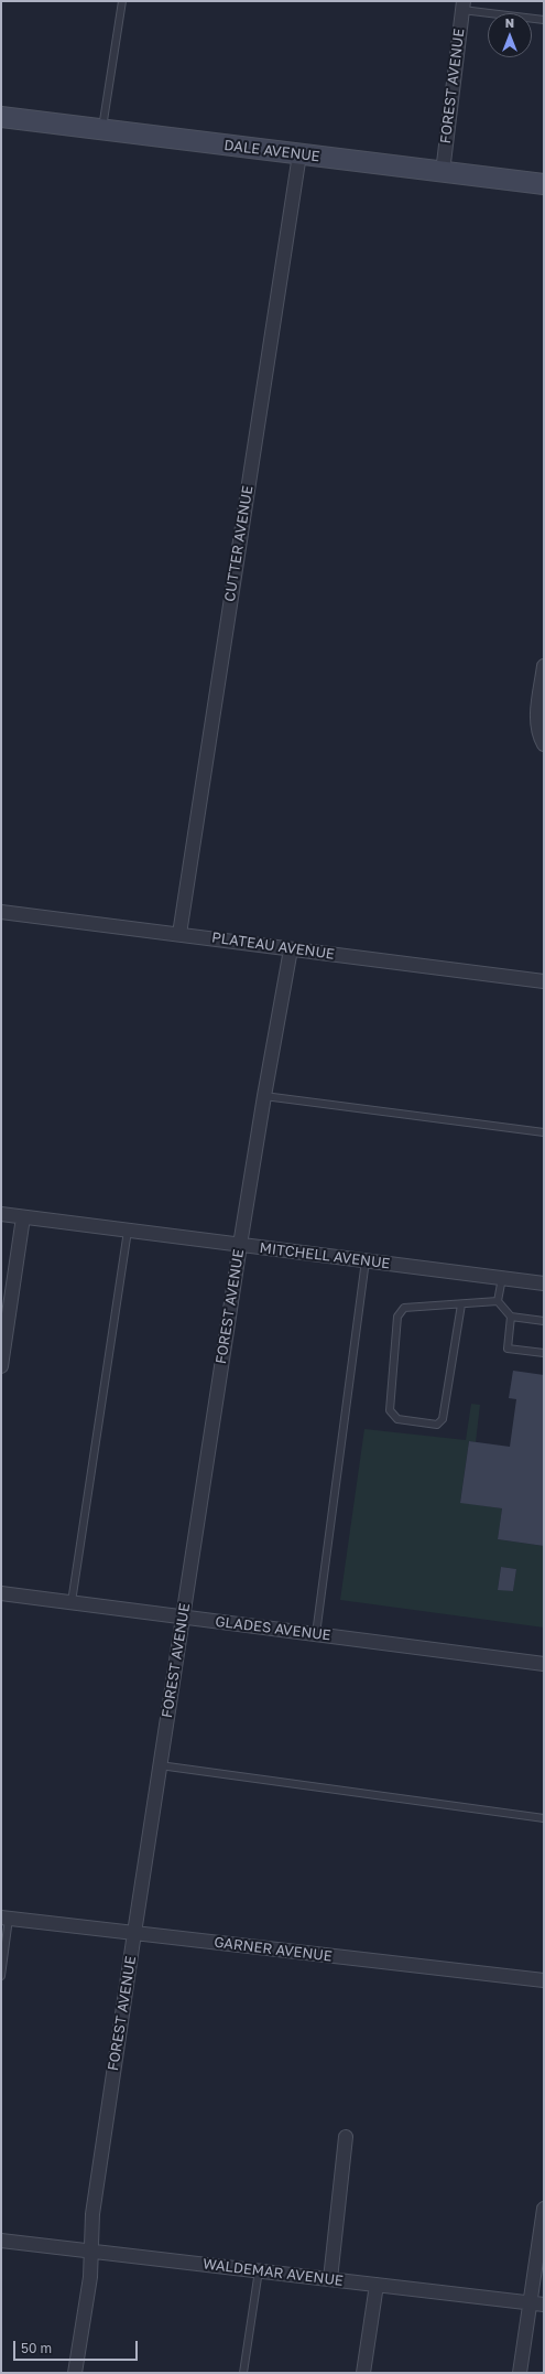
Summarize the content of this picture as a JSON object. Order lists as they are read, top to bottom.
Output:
{
  "streets": {
    "street": [
      "FOREST AVENUE",
      "DALE AVENUE",
      "CUTTER AVENUE",
      "PLATEAU AVENUE",
      "MITCHELL AVENUE",
      "GLADES AVENUE",
      "GARNER AVENUE",
      "WALDEMAR AVENUE"
    ]
  },
  "crossings": [
    ["FOREST AVENUE", "DALE AVENUE"],
    ["FOREST AVENUE", "PLATEAU AVENUE"],
    ["FOREST AVENUE", "MITCHELL AVENUE"],
    ["FOREST AVENUE", "GLADES AVENUE"],
    ["FOREST AVENUE", "GARNER AVENUE"],
    ["FOREST AVENUE", "WALDEMAR AVENUE"],
    ["DALE AVENUE", "CUTTER AVENUE"],
    ["CUTTER AVENUE", "PLATEAU AVENUE"]
  ],
  "scale_bar": "50 m",
  "north": "top"
}
